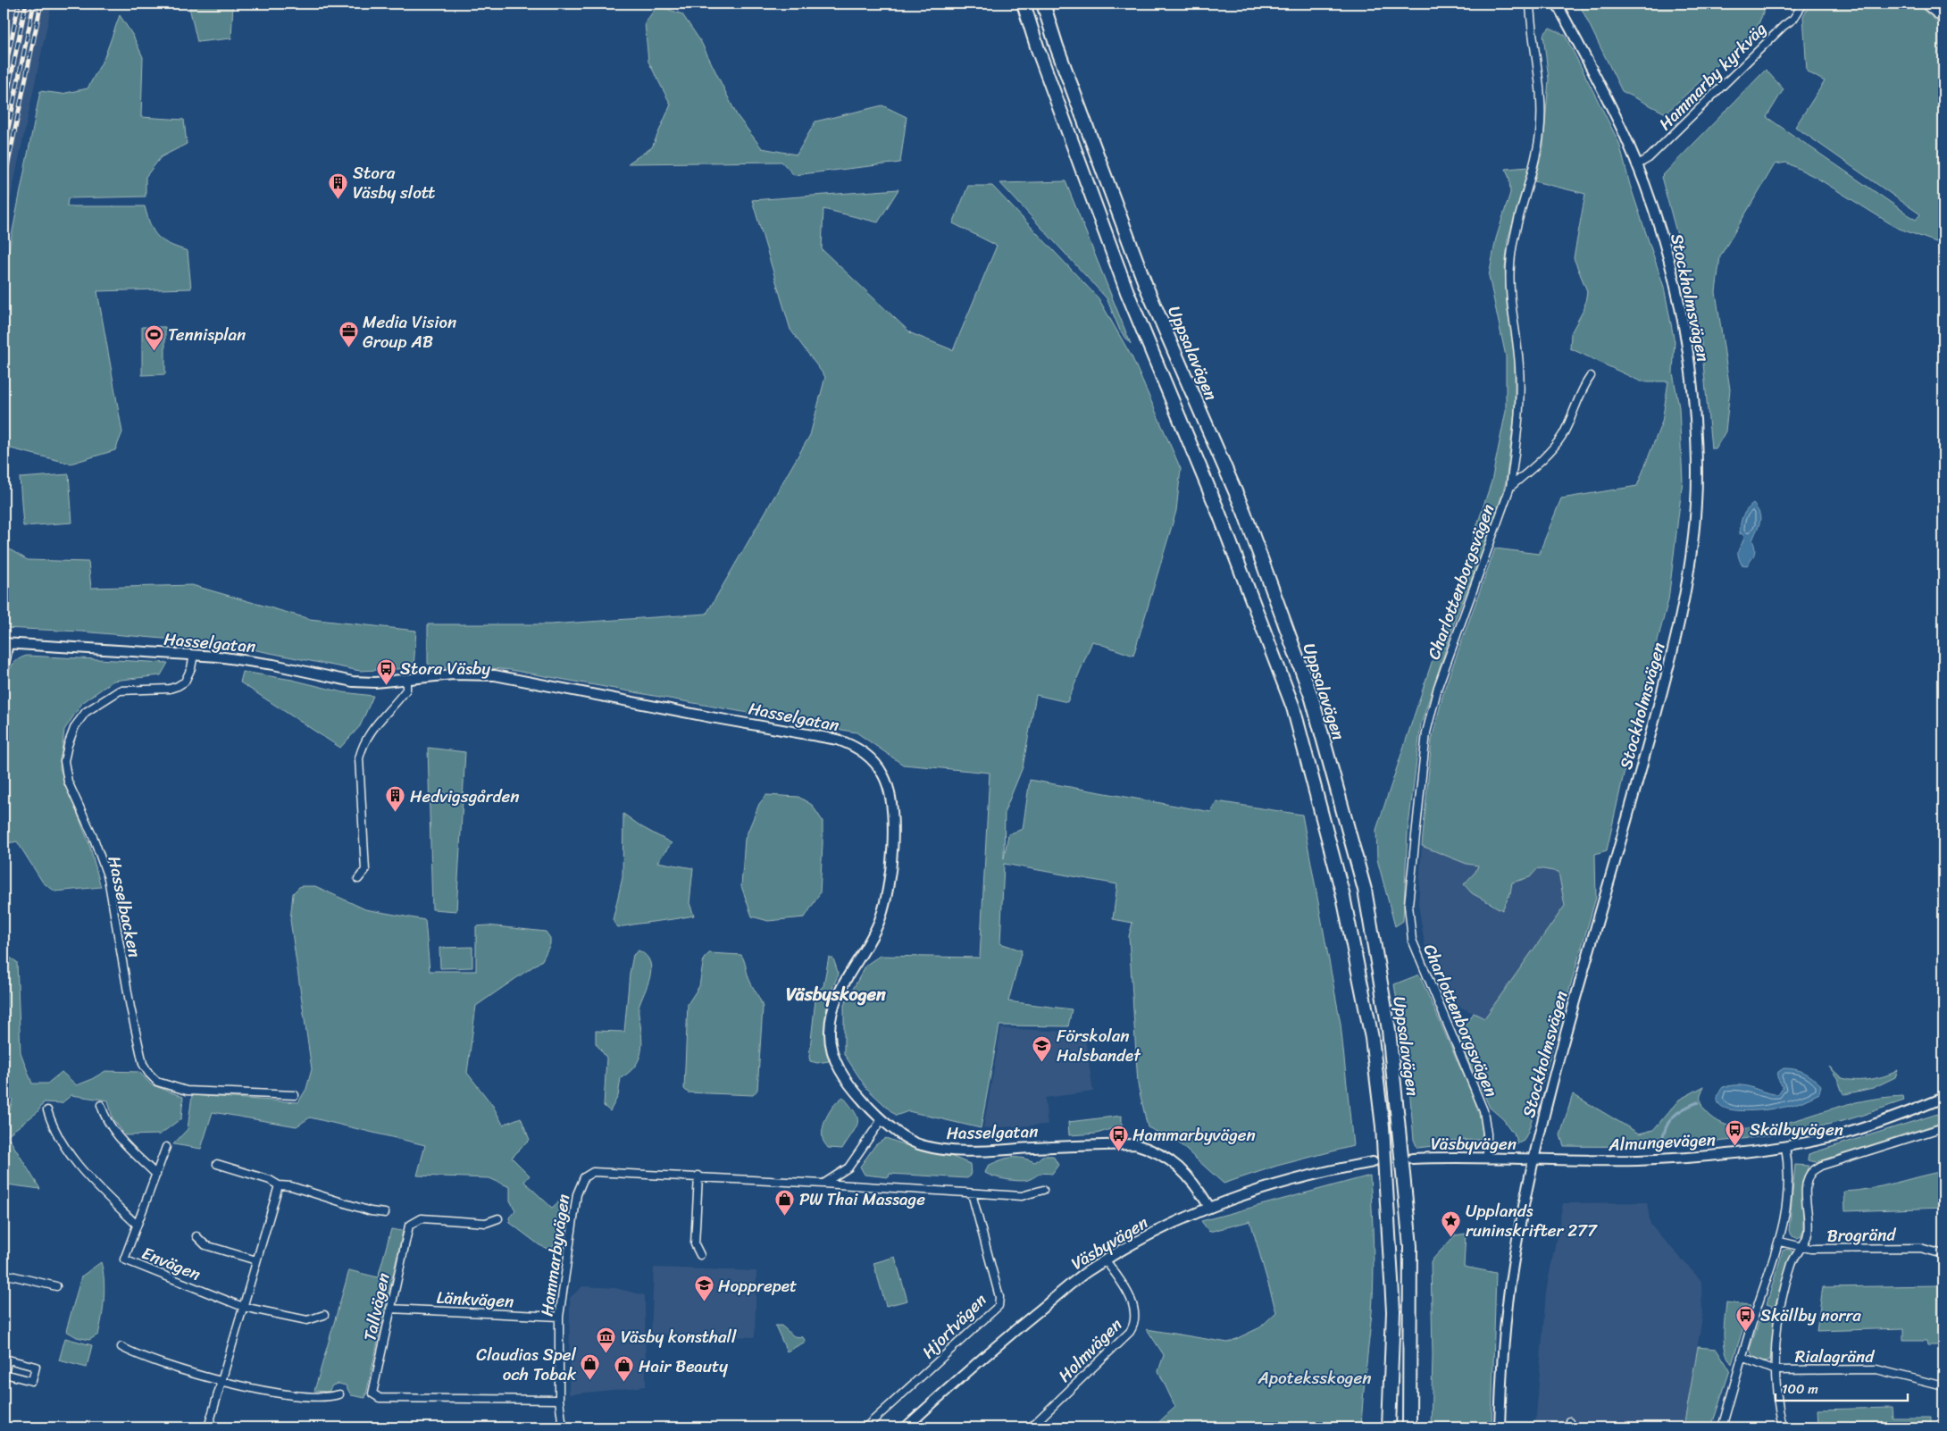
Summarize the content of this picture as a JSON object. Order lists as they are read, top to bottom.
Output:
{
  "streets": {
    "highway": ["Uppsalavägen"],
    "street": [
      "Hammarby kyrkväg",
      "Stockholmsvägen",
      "Charlottenborgsvägen",
      "Hasselgatan",
      "Hasselbacken",
      "Almungevägen",
      "Väsbyvägen",
      "Brogränd",
      "Hammarbyvägen",
      "Envägen",
      "Länkvägen",
      "Tallvägen",
      "Hjortvägen",
      "Holmvägen",
      "Rialagränd"
    ]
  },
  "crossings": [
    ["Hammarby kyrkväg", "Stockholmsvägen"],
    ["Stockholmsvägen", "Almungevägen"],
    ["Stockholmsvägen", "Väsbyvägen"],
    ["Charlottenborgsvägen", "Väsbyvägen"],
    ["Hasselgatan", "Hasselbacken"],
    ["Hasselgatan", "Väsbyvägen"],
    ["Almungevägen", "Väsbyvägen"],
    ["Väsbyvägen", "Holmvägen"],
    ["Hammarbyvägen", "Länkvägen"],
    ["Hammarbyvägen", "Tallvägen"],
    ["Hammarbyvägen", "Hjortvägen"],
    ["Länkvägen", "Tallvägen"]
  ],
  "districts": ["Väsbyskogen"],
  "parks": ["Apoteksskogen"],
  "places": {
    "building": ["Stora Väsby slott", "Hedvigsgården"],
    "office": ["Media Vision Group AB"],
    "sports": ["Tennisplan"],
    "bus stop": [
      "Stora Väsby",
      "Skälbyvägen",
      "Hammarbyvägen",
      "Skällby norra"
    ],
    "school or university": ["Förskolan Halsbandet", "Hopprepet"],
    "shop": ["PW Thai Massage", "Claudias Spel och Tobak", "Hair Beauty"],
    "place": ["Upplands runinskrifter 277"],
    "museum": ["Väsby konsthall"]
  },
  "scale_bar": "100 m"
}
